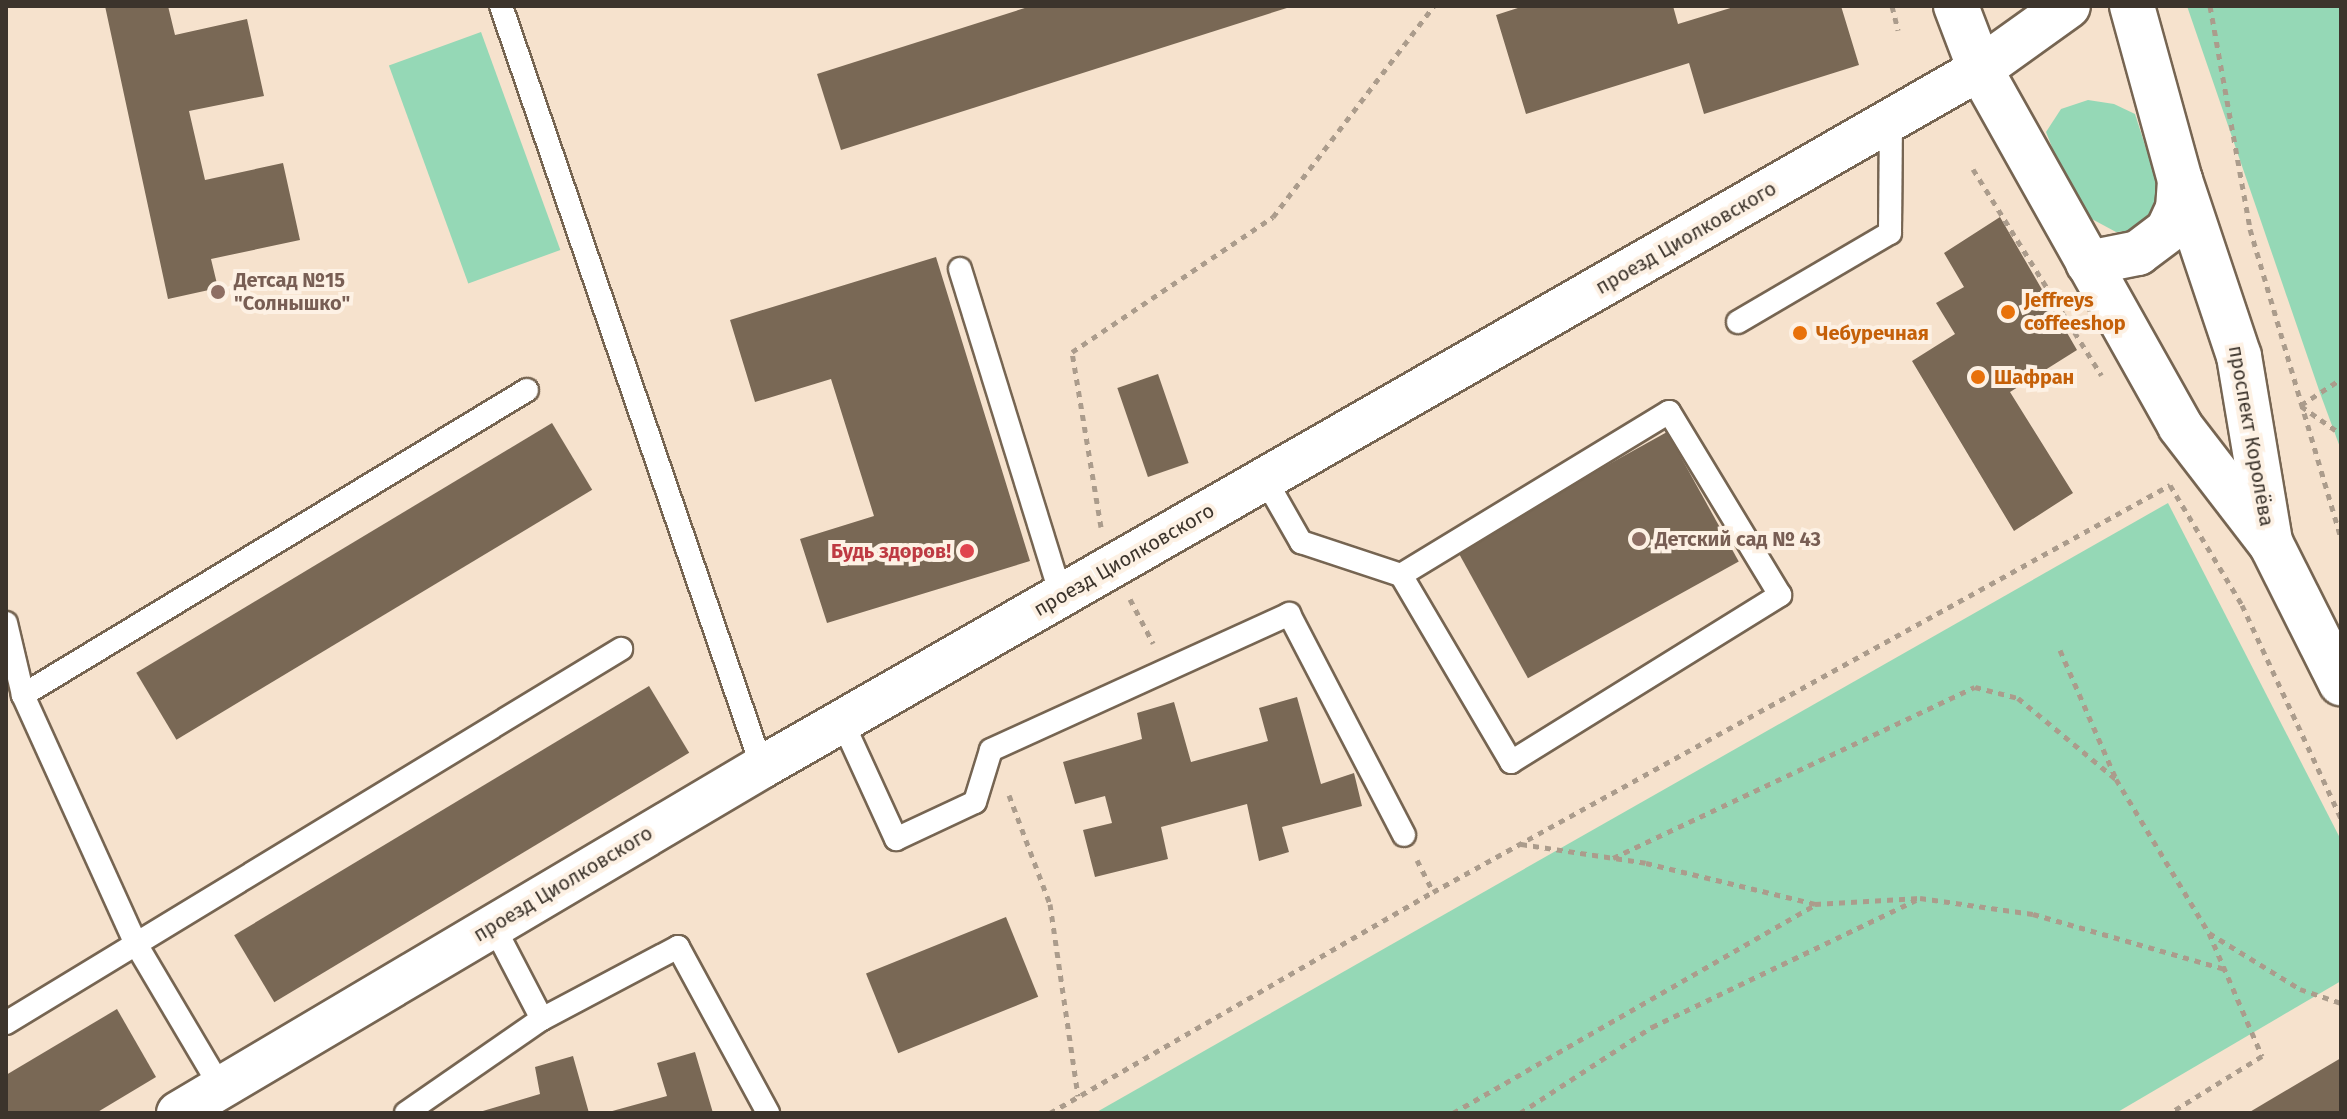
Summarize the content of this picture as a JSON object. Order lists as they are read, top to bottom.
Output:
{
  "streets": {
    "main road": ["проезд Циолковского", "проспект Королёва"]
  },
  "crossings": [
    ["проезд Циолковского", "проспект Королёва"]
  ],
  "places": [
    "Детсад №15 \"Солнышко\"",
    "Jeffreys coffeeshop",
    "Чебуречная",
    "Шафран",
    "Детский сад № 43",
    "Будь здоров!"
  ]
}
